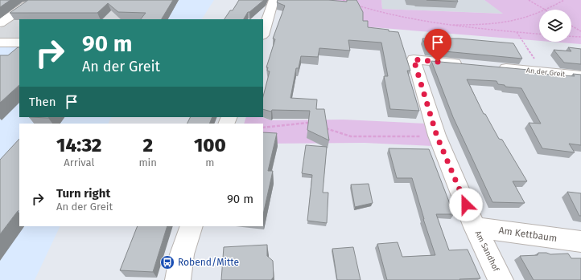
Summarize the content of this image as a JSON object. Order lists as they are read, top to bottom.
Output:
{
  "streets": {
    "street": ["An der Greit", "Am Kettbaum", "Am Sandhof"]
  },
  "crossings": [
    ["Am Kettbaum", "Am Sandhof"]
  ],
  "places": {
    "bus stop": ["Robend/Mitte"]
  },
  "page": {
    "turn": ["90 m", "An der Greit"],
    "then": "Then",
    "eta": [
      "14:32",
      "Arrival",
      "2",
      "min",
      "100",
      "m"
    ],
    "list": [
      {
        "name": "Turn right",
        "note": "An der Greit",
        "value": "90 m"
      }
    ]
  }
}
